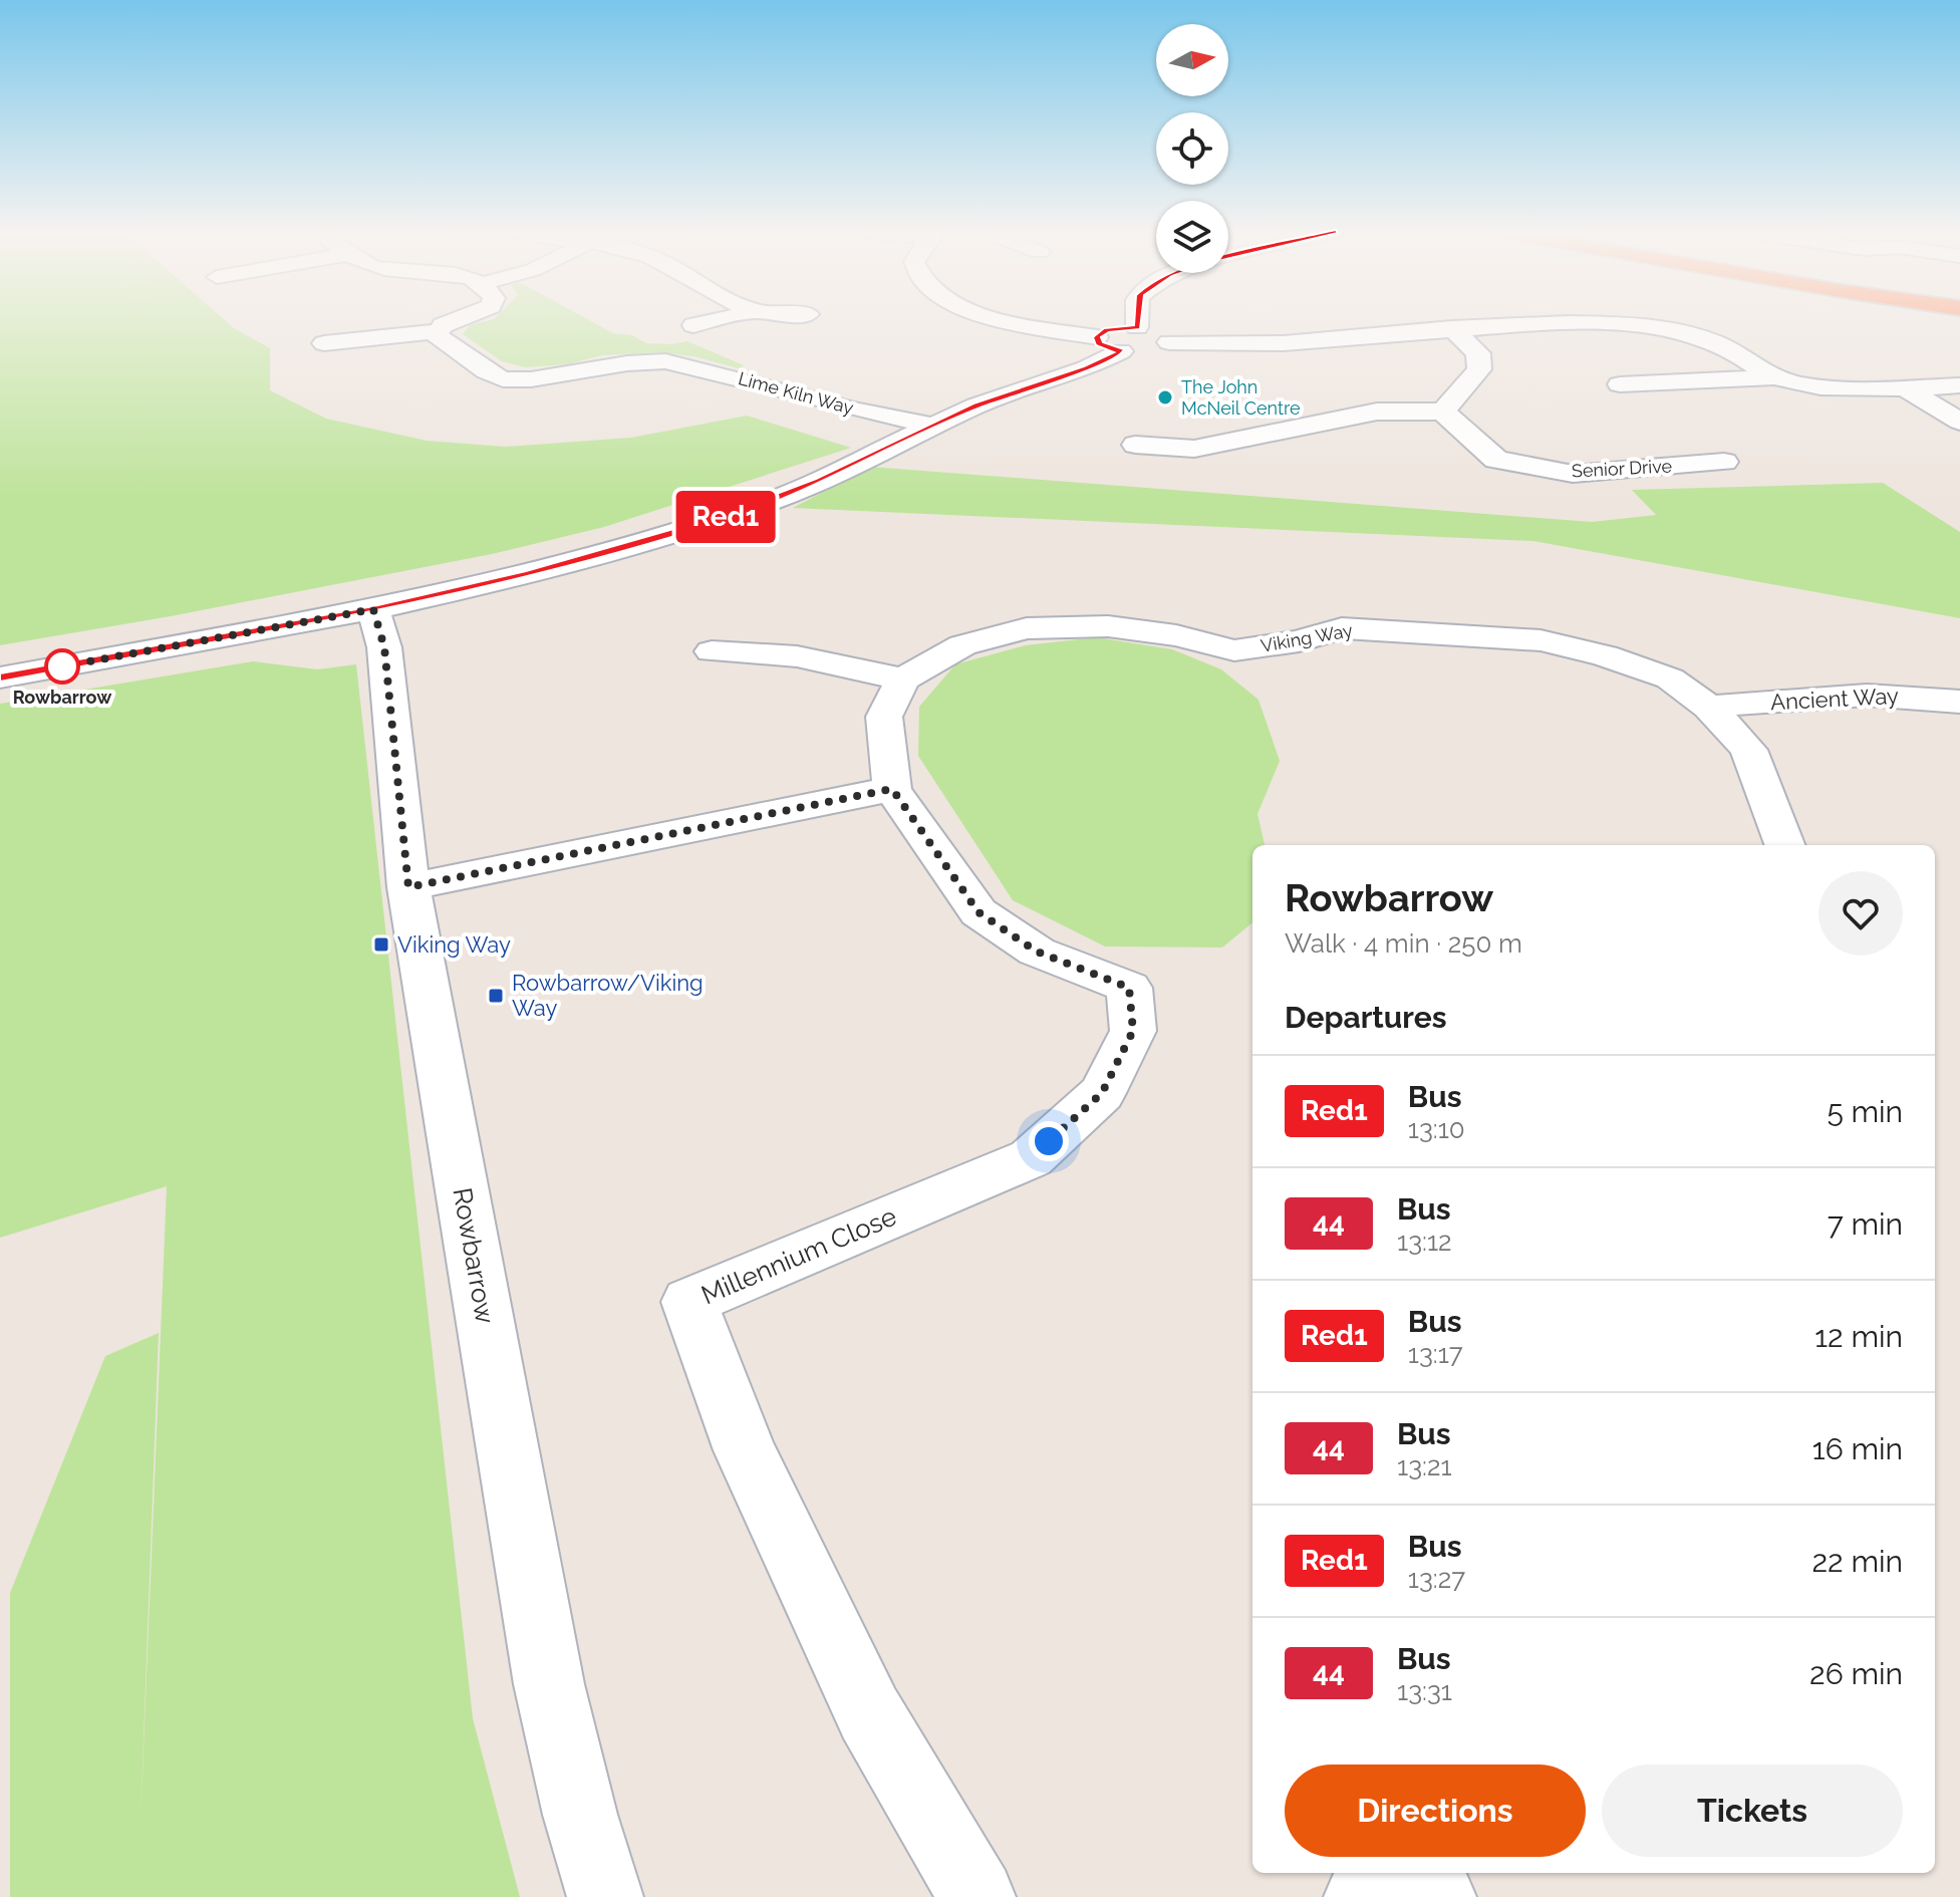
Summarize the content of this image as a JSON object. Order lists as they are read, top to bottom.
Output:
{
  "streets": {
    "street": [
      "Lime Kiln Way",
      "Senior Drive",
      "Viking Way",
      "Ancient Way",
      "Rowbarrow",
      "Millennium Close"
    ]
  },
  "crossings": [
    ["Viking Way", "Ancient Way"]
  ],
  "places": {
    "other": ["The John McNeil Centre", "Rowbarrow"],
    "transit": ["Viking Way", "Rowbarrow/Viking Way"]
  },
  "lines": ["bus line Red1"],
  "north": "right",
  "page": {
    "on_map": "Red1",
    "heading": [
      ["Rowbarrow", "Walk · 4 min · 250 m"],
      "Departures"
    ],
    "list": [
      {
        "mark": "Red1",
        "name": "Bus",
        "note": "13:10",
        "value": "5 min"
      },
      {
        "mark": "44",
        "name": "Bus",
        "note": "13:12",
        "value": "7 min"
      },
      {
        "mark": "Red1",
        "name": "Bus",
        "note": "13:17",
        "value": "12 min"
      },
      {
        "mark": "44",
        "name": "Bus",
        "note": "13:21",
        "value": "16 min"
      },
      {
        "mark": "Red1",
        "name": "Bus",
        "note": "13:27",
        "value": "22 min"
      },
      {
        "mark": "44",
        "name": "Bus",
        "note": "13:31",
        "value": "26 min"
      }
    ],
    "buttons": ["Directions", "Tickets"]
  }
}
